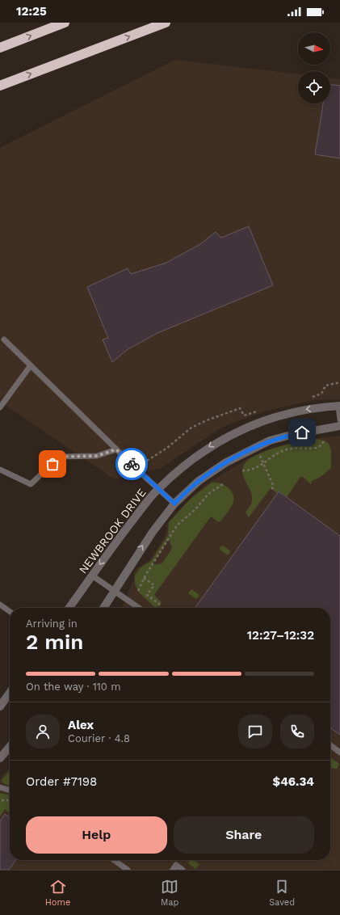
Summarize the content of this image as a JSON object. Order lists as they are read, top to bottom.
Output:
{
  "streets": {
    "street": ["NEWBROOK DRIVE"]
  },
  "north": "right",
  "page": {
    "status": "12:25",
    "heading": ["2 min", "Arriving in", "12:27–12:32"],
    "panel": [
      "Alex",
      "Courier · 4.8",
      "Order #7198",
      "$46.34"
    ],
    "bar": "On the way · 110 m",
    "buttons": ["Help", "Share"],
    "tabs": ["Home", "Map", "Saved"]
  }
}
